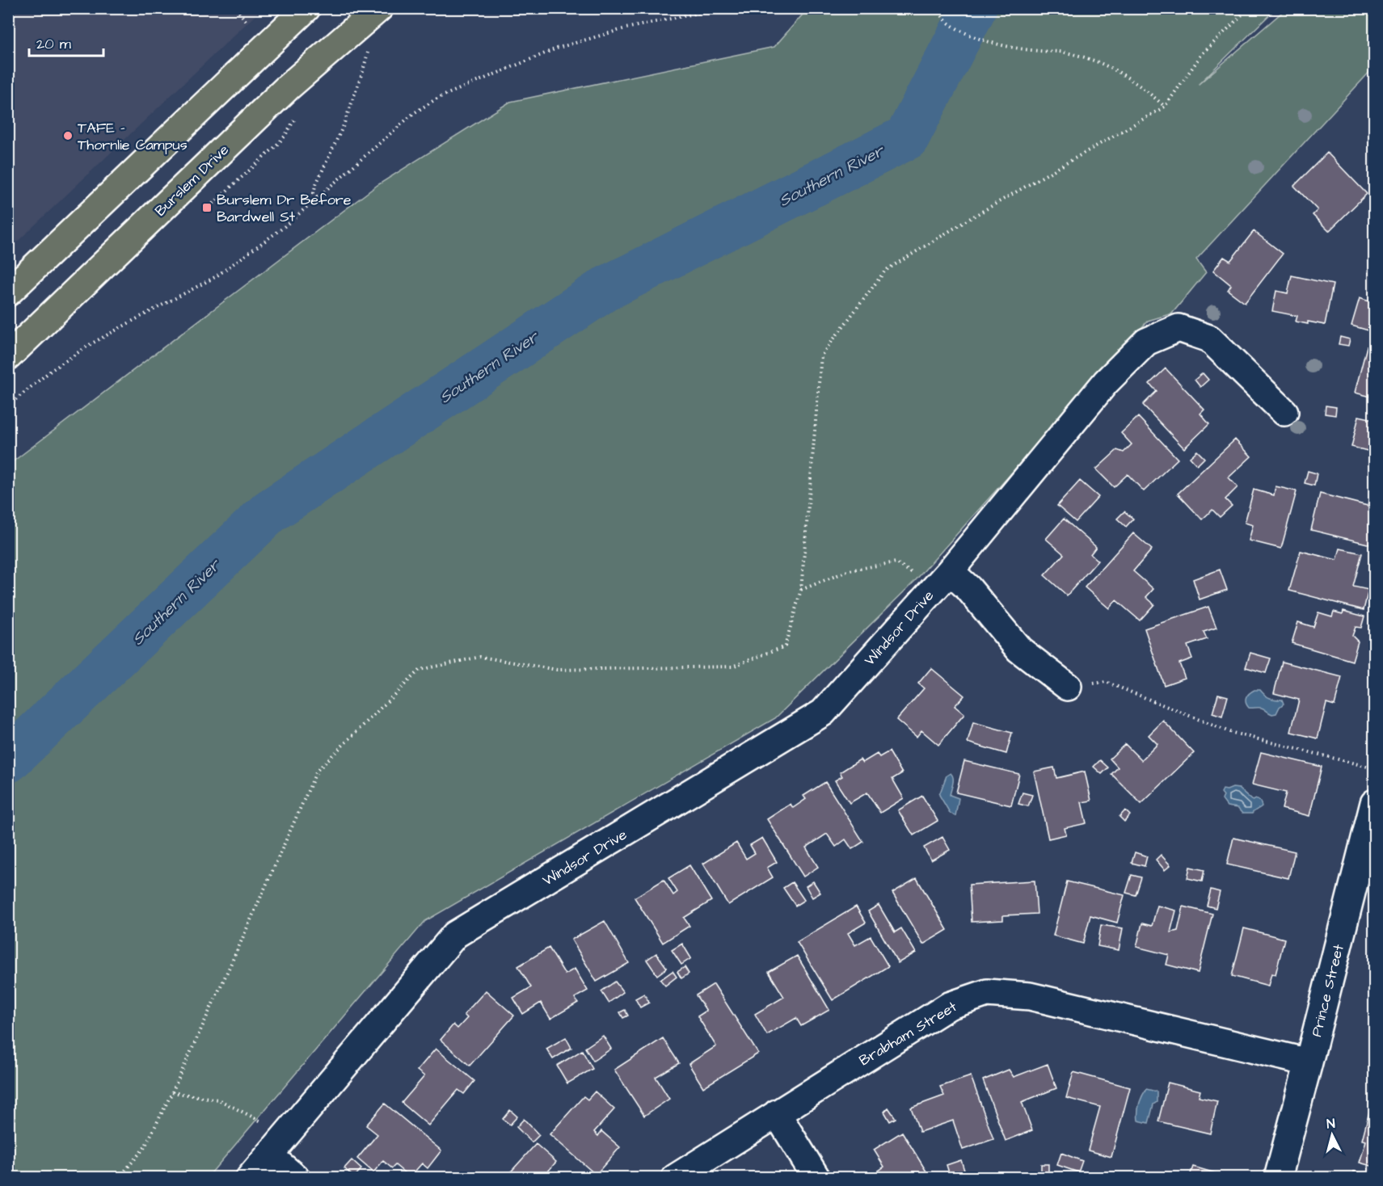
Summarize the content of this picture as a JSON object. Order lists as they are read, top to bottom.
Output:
{
  "streets": {
    "main road": ["Burslem Drive"],
    "street": ["Windsor Drive", "Prince Street", "Brabham Street"]
  },
  "crossings": [
    ["Prince Street", "Brabham Street"]
  ],
  "water": ["Southern River"],
  "places": {
    "other": ["TAFE - Thornlie Campus"],
    "transit": ["Burslem Dr Before Bardwell St"]
  },
  "scale_bar": "20 m",
  "north": "top"
}
